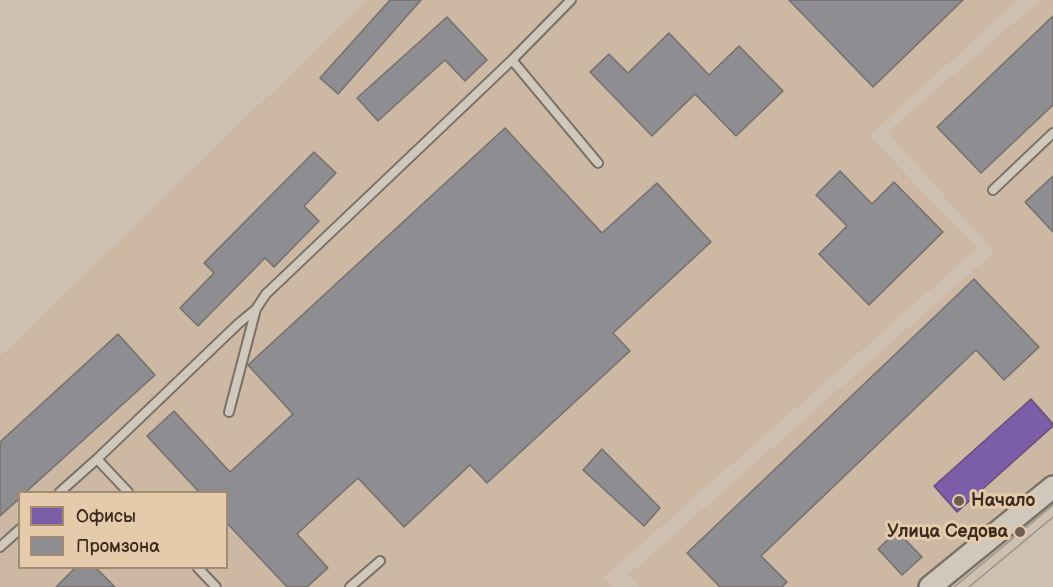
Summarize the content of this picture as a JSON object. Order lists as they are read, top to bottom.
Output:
{
  "places": ["Начало", "Улица Седова"],
  "legend": ["Офисы", "Промзона"]
}
